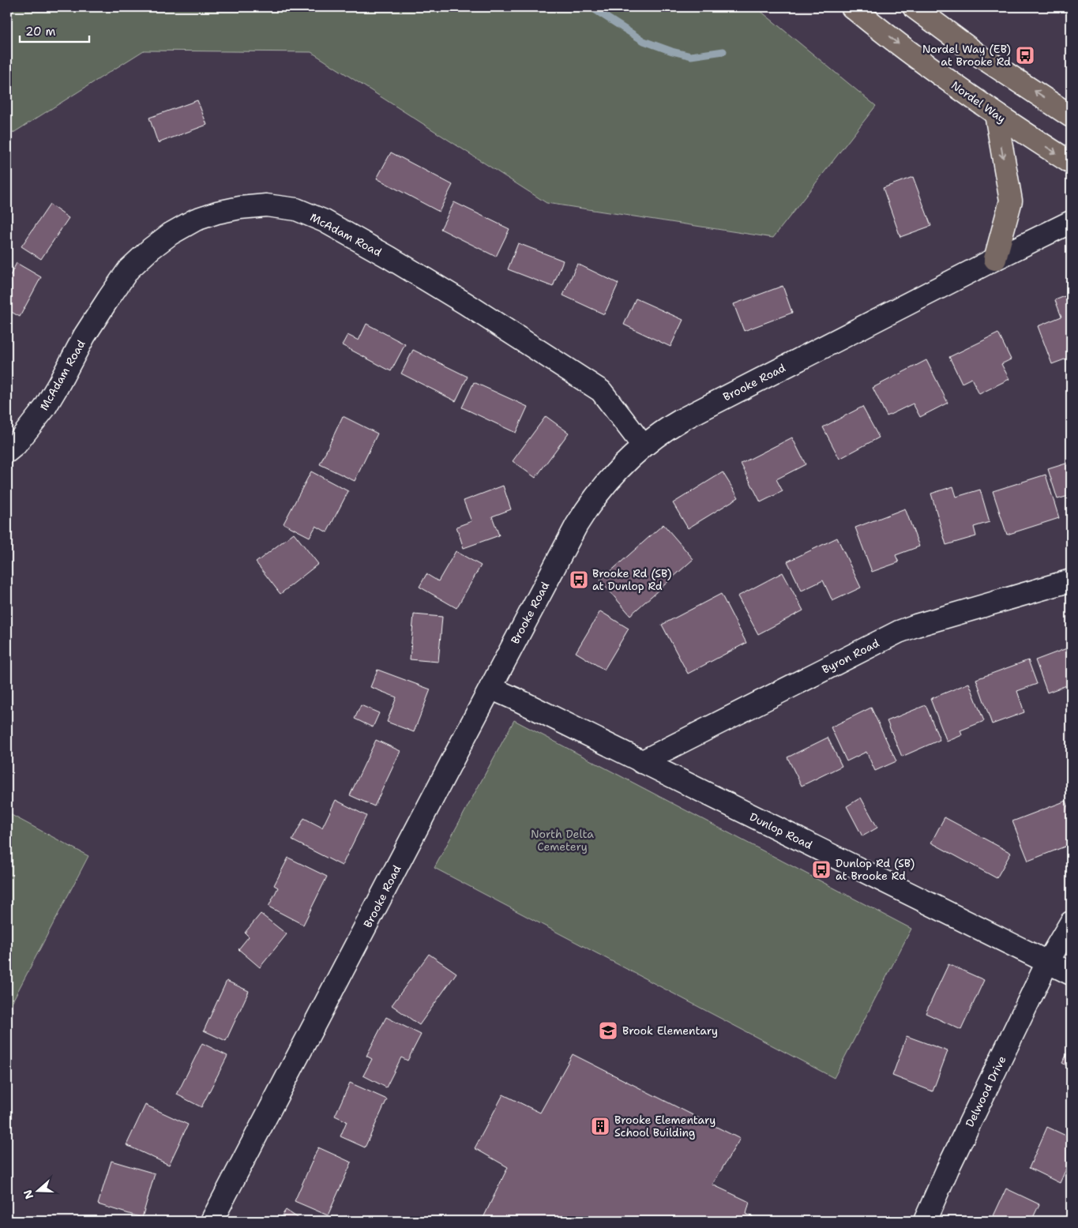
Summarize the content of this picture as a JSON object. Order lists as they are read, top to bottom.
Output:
{
  "streets": {
    "main road": ["Nordel Way"],
    "street": [
      "McAdam Road",
      "Brooke Road",
      "Byron Road",
      "Dunlop Road",
      "Delwood Drive"
    ]
  },
  "crossings": [
    ["McAdam Road", "Brooke Road"],
    ["Brooke Road", "Dunlop Road"],
    ["Byron Road", "Dunlop Road"],
    ["Dunlop Road", "Delwood Drive"]
  ],
  "parks": ["North Delta Cemetery"],
  "places": {
    "bus stop": ["Nordel Way (EB) at Brooke Rd", "Brooke Rd (SB) at Dunlop Rd", "Dunlop Rd (SB) at Brooke Rd"],
    "school or university": ["Brook Elementary"],
    "building": ["Brooke Elementary School Building"]
  },
  "scale_bar": "20 m",
  "north": "left"
}
